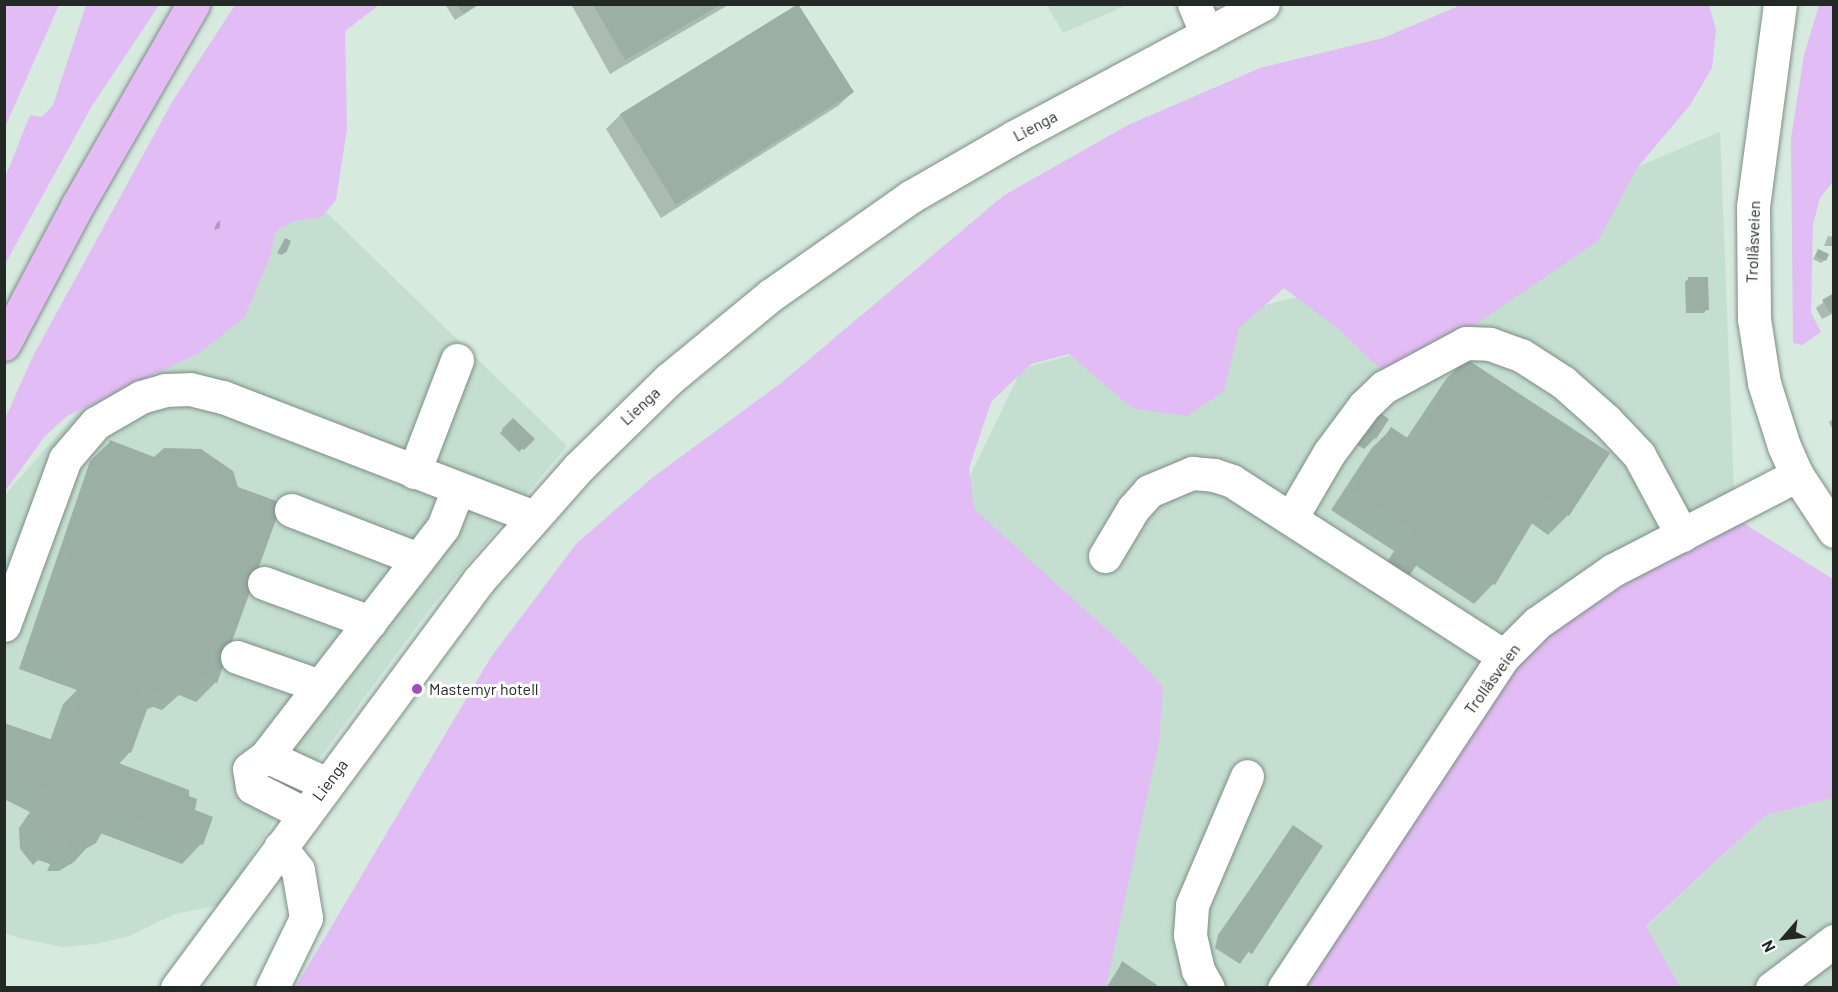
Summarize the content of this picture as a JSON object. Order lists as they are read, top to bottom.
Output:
{
  "streets": {
    "street": ["Lienga", "Trollåsveien"]
  },
  "places": ["Mastemyr hotell"],
  "north": "bottom left"
}
